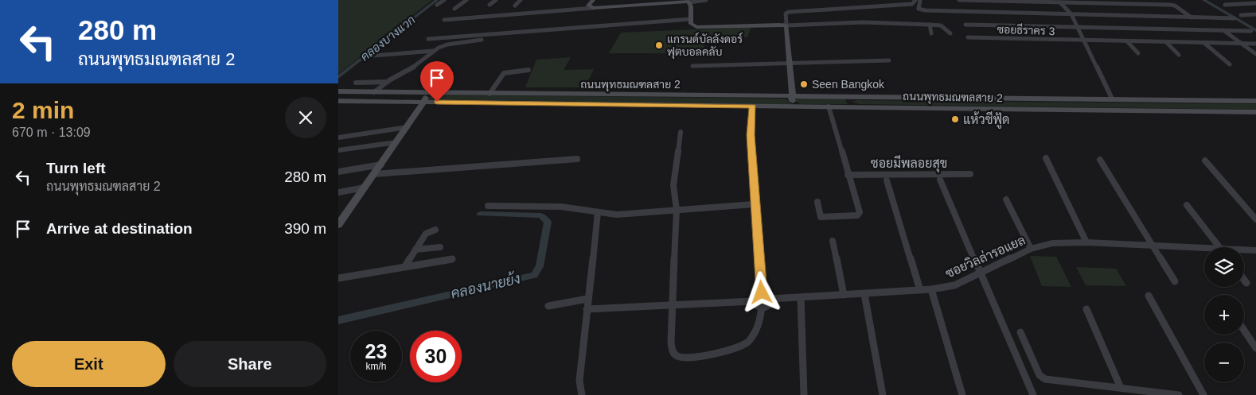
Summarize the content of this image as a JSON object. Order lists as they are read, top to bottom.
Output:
{
  "streets": {
    "main road": ["ถนนพุทธมณฑลสาย 2"],
    "street": ["ซอยธีราคร 3", "ซอยมีพลอยสุข", "ซอยวิลล่ารอแยล"]
  },
  "water": ["คลองบางแวก", "คลองนายย้ง"],
  "places": ["แกรนด์บัลลังดอร์ ฟุตบอลคลับ", "Seen Bangkok", "แห้วซีฟู้ด"],
  "page": {
    "turn": ["280 m", "ถนนพุทธมณฑลสาย 2"],
    "heading": ["2 min", "670 m · 13:09"],
    "list": [
      {
        "name": "Turn left",
        "note": "ถนนพุทธมณฑลสาย 2",
        "value": "280 m"
      },
      {
        "name": "Arrive at destination",
        "value": "390 m"
      }
    ],
    "map_buttons": ["+", "−"],
    "speed": "23 km/h",
    "limit": "30",
    "buttons": ["Exit", "Share"]
  }
}
